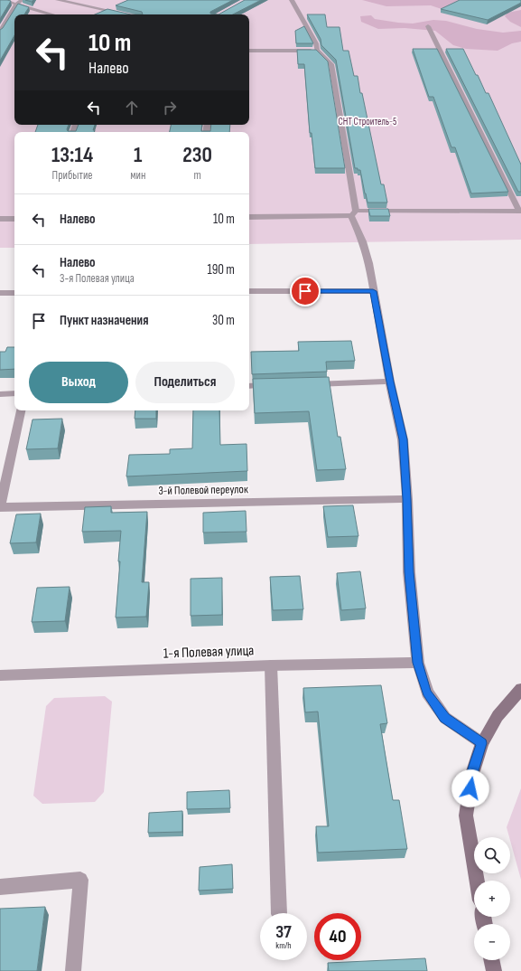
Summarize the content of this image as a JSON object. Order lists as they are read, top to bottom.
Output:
{
  "streets": {
    "street": ["3-й Полевой переулок", "1-я Полевая улица"]
  },
  "parks": ["СНТ Строитель-5"],
  "page": {
    "turn": ["10 m", "Налево"],
    "eta": [
      "13:14",
      "Прибытие",
      "1",
      "мин",
      "230",
      "m"
    ],
    "list": [
      {
        "name": "Налево",
        "value": "10 m"
      },
      {
        "name": "Налево",
        "note": "3-я Полевая улица",
        "value": "190 m"
      },
      {
        "name": "Пункт назначения",
        "value": "30 m"
      }
    ],
    "buttons": ["Выход", "Поделиться"],
    "map_buttons": ["+", "−"],
    "speed": "37 km/h",
    "limit": "40"
  }
}
